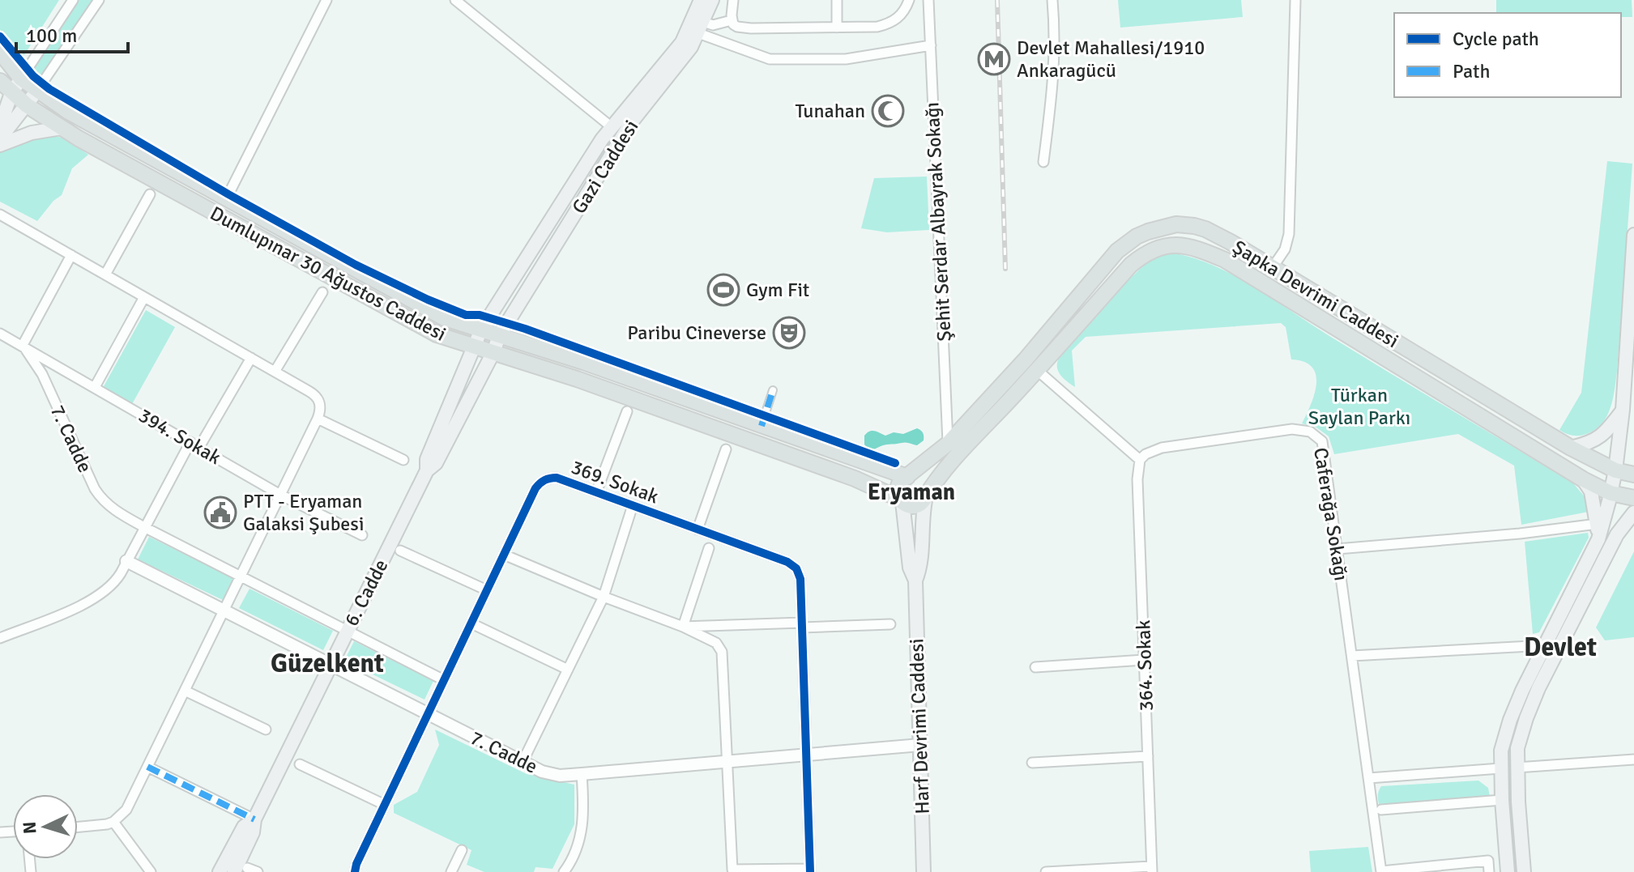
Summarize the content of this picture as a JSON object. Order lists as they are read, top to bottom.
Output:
{
  "streets": {
    "main road": [
      "Gazi Caddesi",
      "Dumlupınar 30 Ağustos Caddesi",
      "Şapka Devrimi Caddesi",
      "6. Cadde",
      "Harf Devrimi Caddesi"
    ],
    "street": [
      "Şehit Serdar Albayrak Sokağı",
      "394. Sokak",
      "7. Cadde",
      "369. Sokak",
      "Caferağa Sokağı",
      "364. Sokak"
    ]
  },
  "crossings": [
    ["Gazi Caddesi", "Dumlupınar 30 Ağustos Caddesi"],
    ["Gazi Caddesi", "6. Cadde"],
    ["Şehit Serdar Albayrak Sokağı", "Şapka Devrimi Caddesi"],
    ["Dumlupınar 30 Ağustos Caddesi", "Şapka Devrimi Caddesi"],
    ["Dumlupınar 30 Ağustos Caddesi", "6. Cadde"],
    ["Dumlupınar 30 Ağustos Caddesi", "Harf Devrimi Caddesi"],
    ["Şapka Devrimi Caddesi", "Harf Devrimi Caddesi"],
    ["394. Sokak", "7. Cadde"],
    ["7. Cadde", "369. Sokak"],
    ["7. Cadde", "6. Cadde"],
    ["7. Cadde", "Harf Devrimi Caddesi"],
    ["Caferağa Sokağı", "364. Sokak"]
  ],
  "districts": ["Eryaman", "Devlet", "Güzelkent"],
  "parks": ["Türkan Saylan Parkı"],
  "places": {
    "metro station": ["Devlet Mahallesi/1910 Ankaragücü"],
    "mosque": ["Tunahan"],
    "sports": ["Gym Fit"],
    "theatre": ["Paribu Cineverse"],
    "public building": ["PTT - Eryaman Galaksi Şubesi"]
  },
  "legend": ["Cycle path", "Path"],
  "scale_bar": "100 m",
  "north": "left"
}
